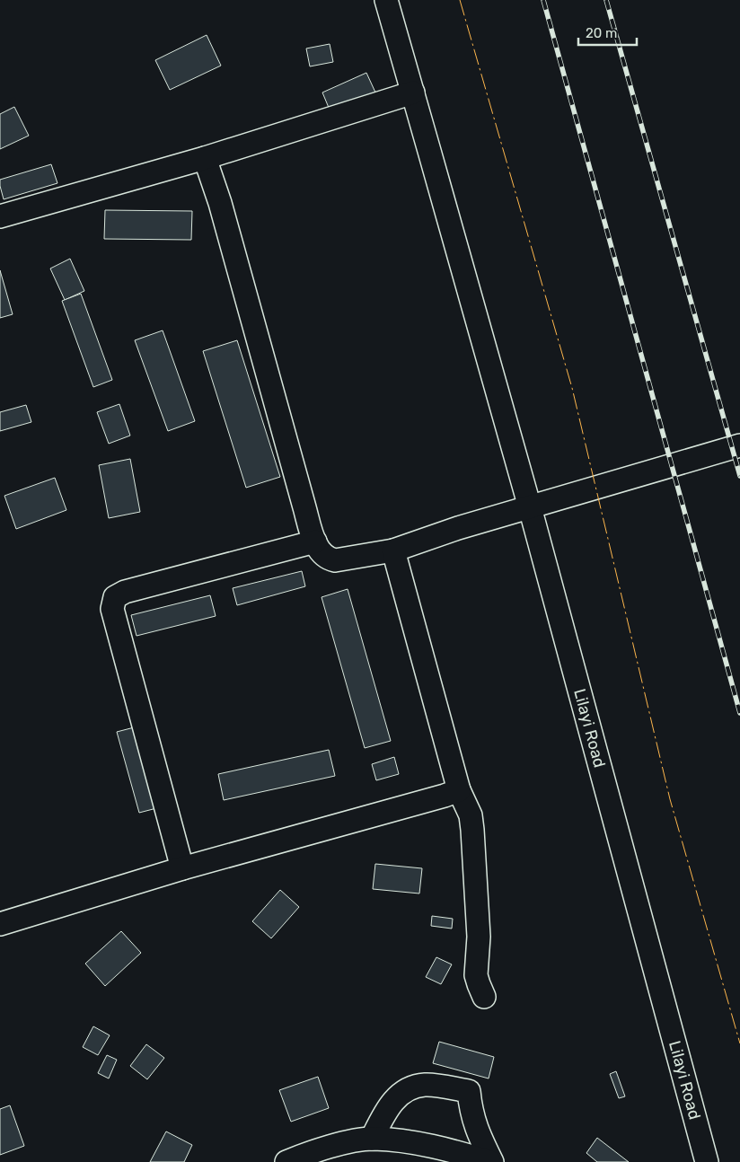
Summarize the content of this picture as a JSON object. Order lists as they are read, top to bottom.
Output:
{
  "streets": {
    "street": ["Lilayi Road"]
  },
  "scale_bar": "20 m"
}
